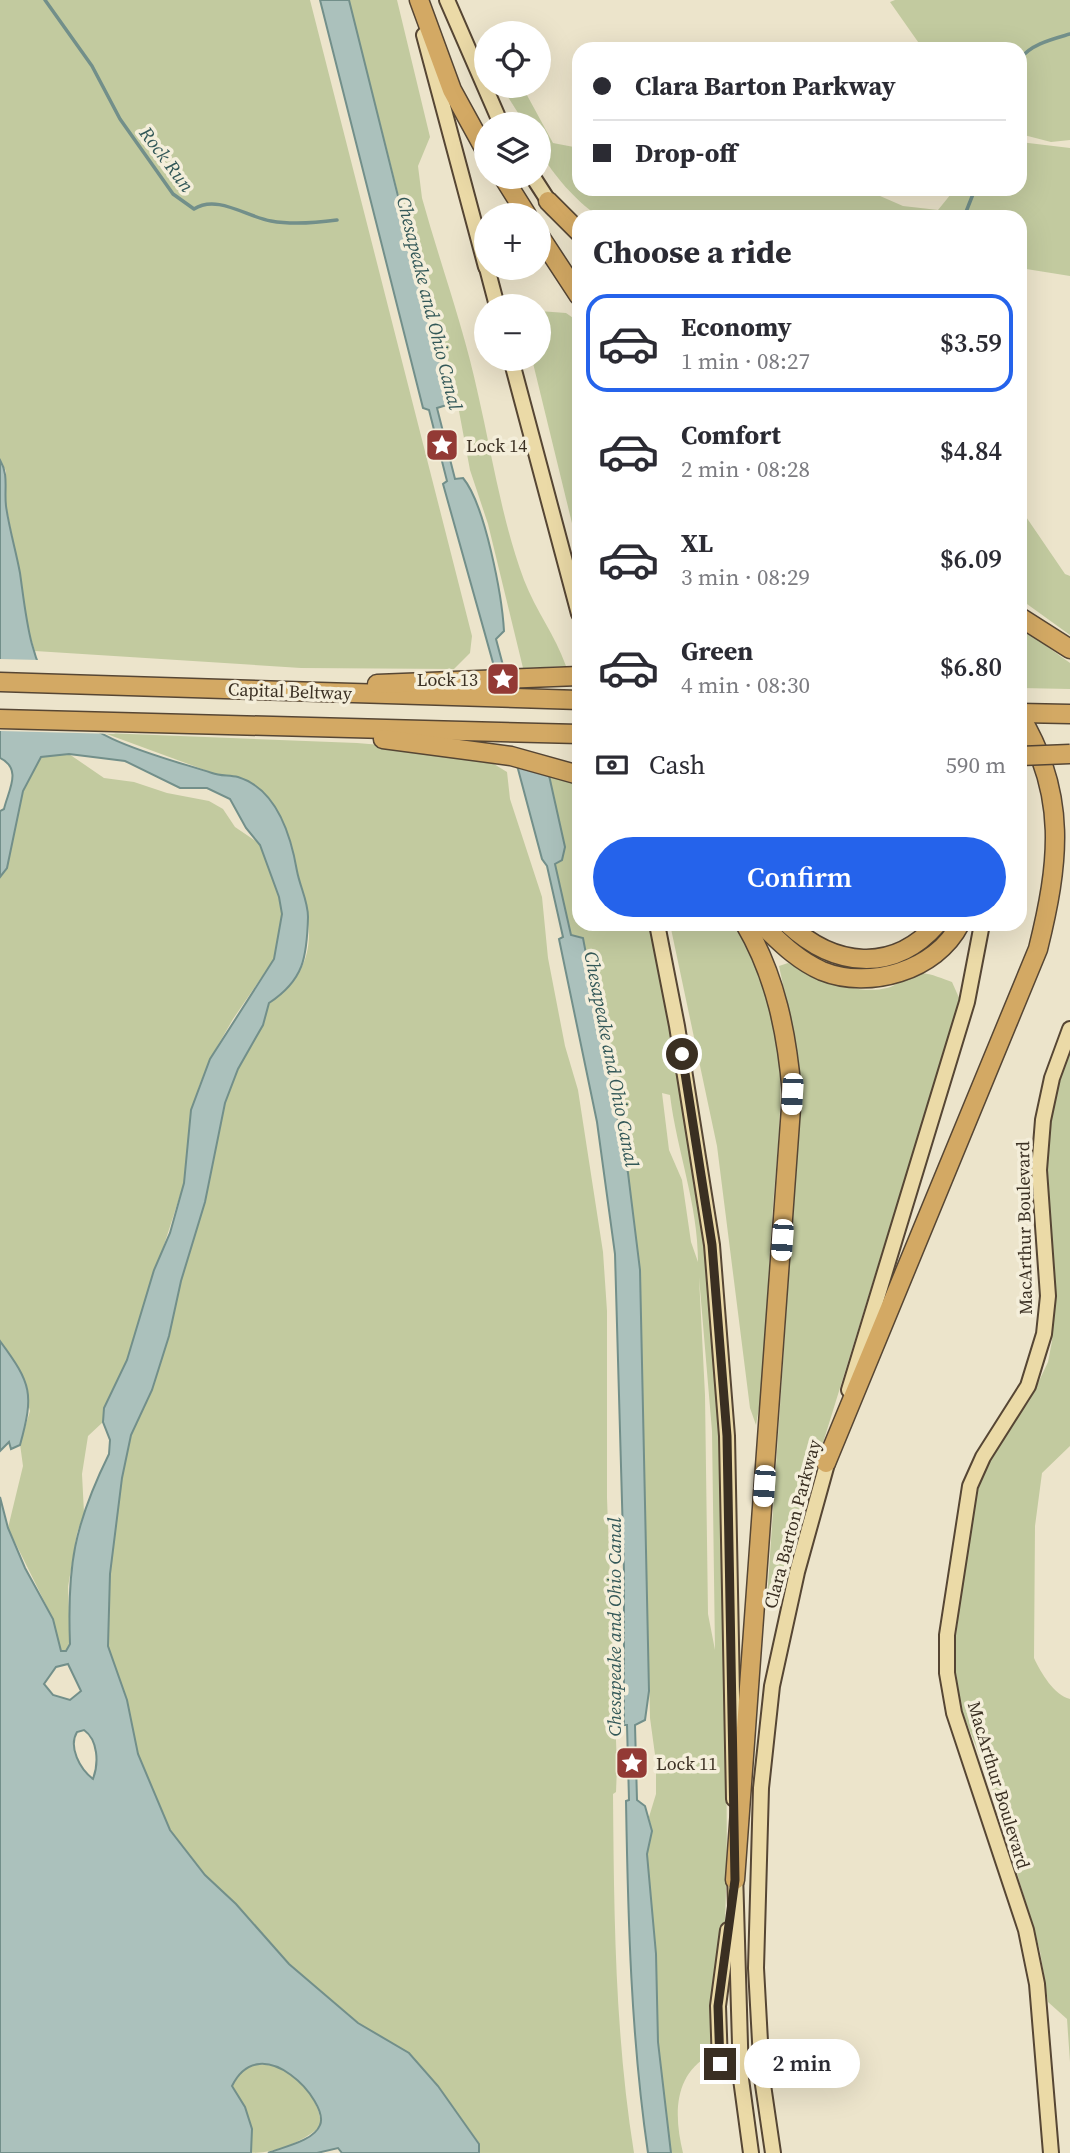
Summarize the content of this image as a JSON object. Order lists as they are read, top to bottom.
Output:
{
  "streets": {
    "highway": ["Capital Beltway"],
    "main road": ["MacArthur Boulevard", "Clara Barton Parkway"]
  },
  "water": ["Rock Run", "Chesapeake and Ohio Canal"],
  "places": {
    "place": ["Lock 14", "Lock 13", "Lock 11"]
  },
  "page": {
    "map_buttons": ["+", "−"],
    "banner": ["Clara Barton Parkway", "Drop-off"],
    "heading": "Choose a ride",
    "list": [
      {
        "name": "Economy",
        "note": "1 min · 08:27",
        "value": "$3.59"
      },
      {
        "name": "Comfort",
        "note": "2 min · 08:28",
        "value": "$4.84"
      },
      {
        "name": "XL",
        "note": "3 min · 08:29",
        "value": "$6.09"
      },
      {
        "name": "Green",
        "note": "4 min · 08:30",
        "value": "$6.80"
      }
    ],
    "pay": ["Cash", "590 m"],
    "buttons": "Confirm",
    "bubble": "2 min"
  }
}
